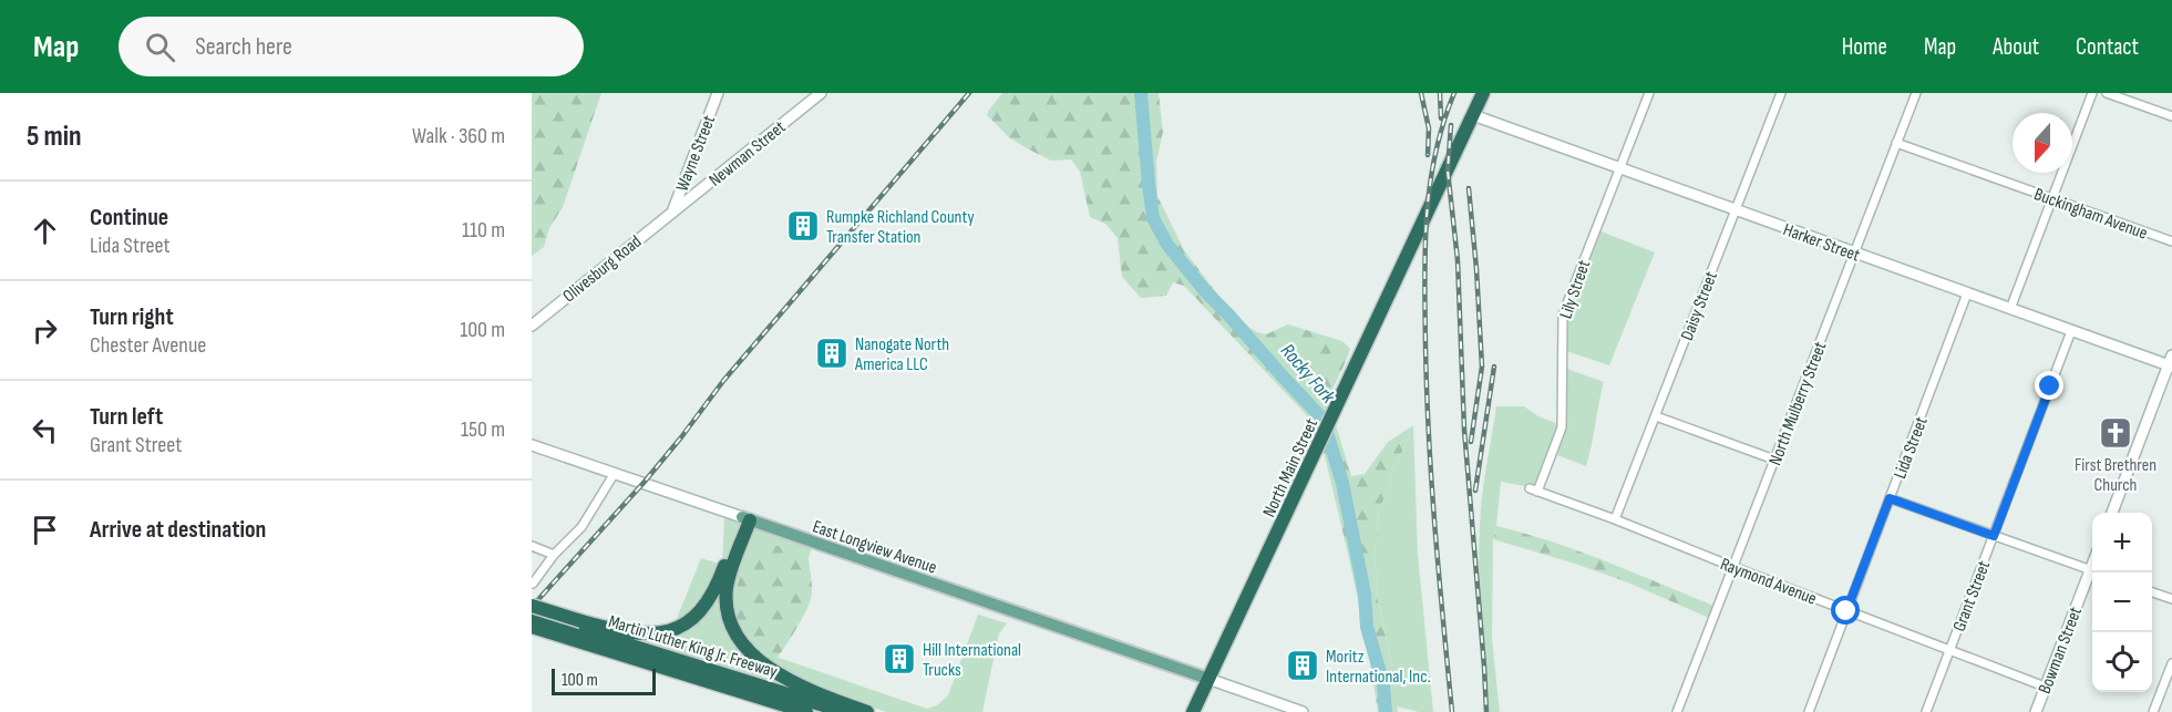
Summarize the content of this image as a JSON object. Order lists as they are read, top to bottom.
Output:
{
  "streets": {
    "highway": ["North Main Street", "Martin Luther King Jr. Freeway"],
    "main road": ["East Longview Avenue"],
    "street": [
      "Wayne Street",
      "Newman Street",
      "Buckingham Avenue",
      "Harker Street",
      "Olivesburg Road",
      "Lily Street",
      "Daisy Street",
      "North Mulberry Street",
      "Lida Street",
      "Raymond Avenue",
      "Grant Street",
      "Bowman Street"
    ]
  },
  "crossings": [
    ["Wayne Street", "Newman Street"],
    ["Wayne Street", "Olivesburg Road"],
    ["Newman Street", "Olivesburg Road"],
    ["Buckingham Avenue", "North Mulberry Street"],
    ["Harker Street", "Lily Street"],
    ["Harker Street", "Daisy Street"],
    ["Harker Street", "North Mulberry Street"],
    ["Harker Street", "Lida Street"],
    ["Harker Street", "North Main Street"],
    ["Harker Street", "Grant Street"],
    ["Lily Street", "Raymond Avenue"],
    ["Daisy Street", "Raymond Avenue"],
    ["North Mulberry Street", "Raymond Avenue"],
    ["Lida Street", "Raymond Avenue"],
    ["North Main Street", "East Longview Avenue"],
    ["Raymond Avenue", "Grant Street"],
    ["Raymond Avenue", "Bowman Street"]
  ],
  "water": ["Rocky Fork"],
  "places": {
    "building": [
      "Rumpke Richland County Transfer Station",
      "Nanogate North America LLC",
      "Hill International Trucks",
      "Moritz International, Inc."
    ],
    "church": ["First Brethren Church"]
  },
  "scale_bar": "100 m",
  "north": "bottom",
  "page": {
    "header": "Map",
    "search": "Search here",
    "nav": [
      "Home",
      "Map",
      "About",
      "Contact"
    ],
    "heading": ["5 min", "Walk · 360 m"],
    "list": [
      ["Continue", "Lida Street", "110 m"],
      ["Turn right", "Chester Avenue", "100 m"],
      ["Turn left", "Grant Street", "150 m"],
      "Arrive at destination"
    ],
    "map_buttons": ["+", "−"],
    "scale": "100 m"
  }
}
